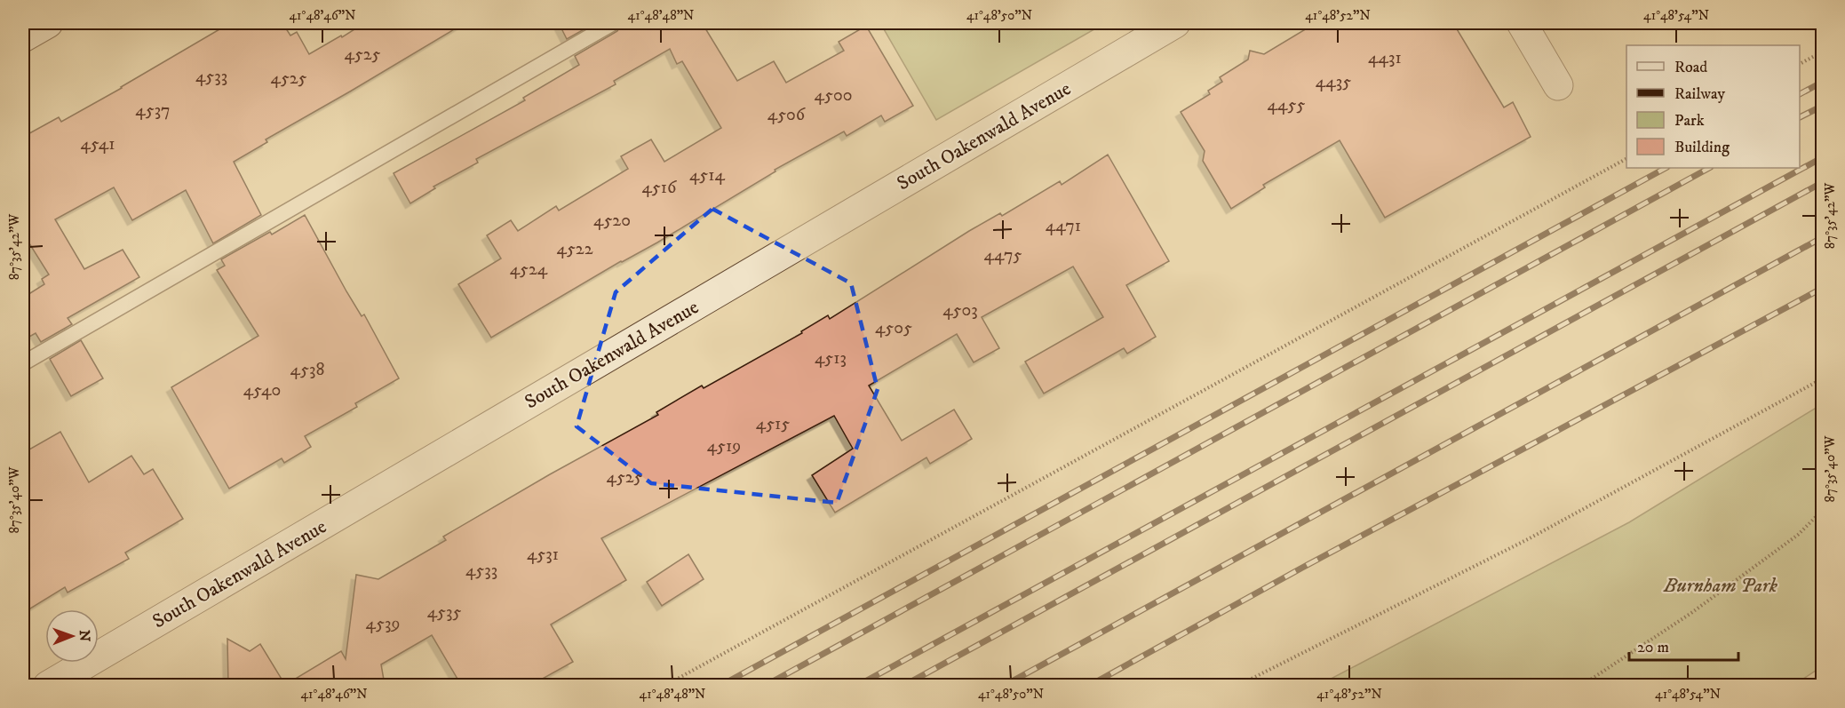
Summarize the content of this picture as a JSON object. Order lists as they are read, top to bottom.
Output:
{
  "streets": {
    "street": ["South Oakenwald Avenue"]
  },
  "parks": ["Burnham Park"],
  "house_numbers": [
    "4525",
    "4431",
    "4533",
    "4525",
    "4435",
    "4500",
    "4455",
    "4537",
    "4506",
    "4541",
    "4514",
    "4516",
    "4520",
    "4471",
    "4522",
    "4475",
    "4524",
    "4503",
    "4505",
    "4513",
    "4538",
    "4540",
    "4515",
    "4519",
    "4525",
    "4531",
    "4533",
    "4535",
    "4539"
  ],
  "legend": [
    "Road",
    "Railway",
    "Park",
    "Building"
  ],
  "scale_bar": "20 m",
  "north": "right",
  "coordinates": [
    "41°48'46\"N",
    "41°48'48\"N",
    "41°48'50\"N",
    "41°48'52\"N",
    "41°48'54\"N",
    "87°35'42\"W",
    "87°35'40\"W"
  ]
}
